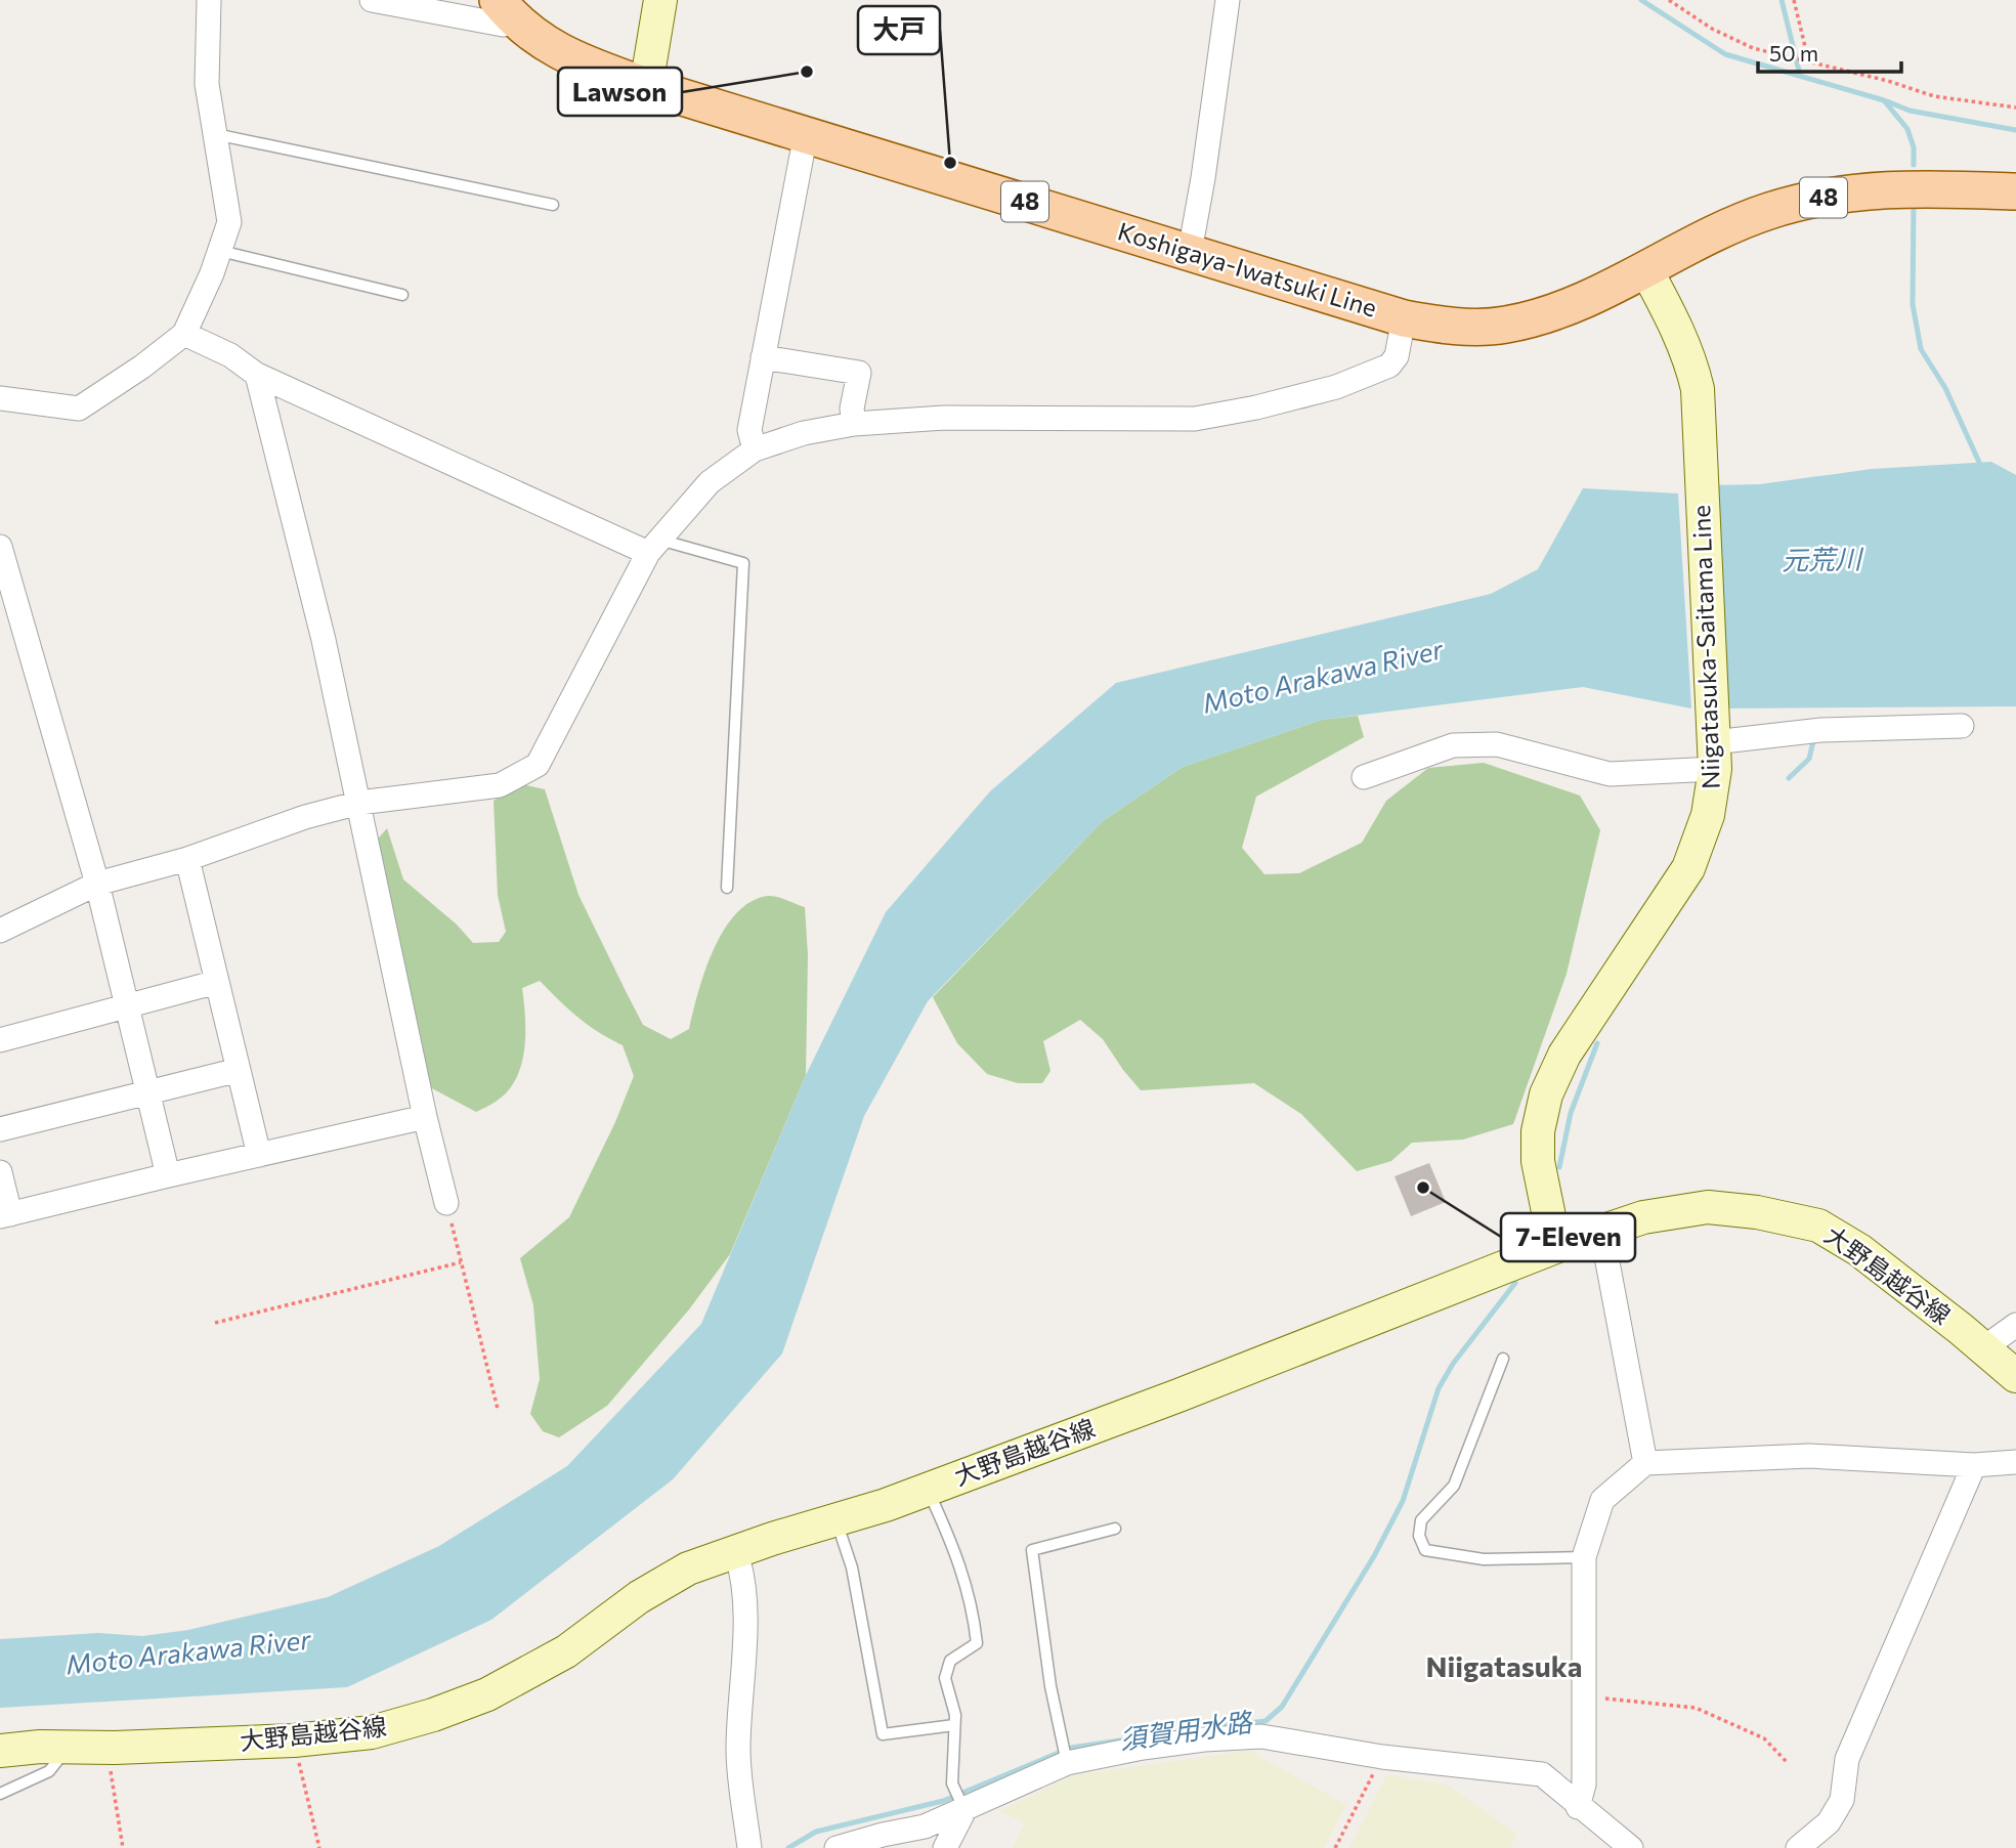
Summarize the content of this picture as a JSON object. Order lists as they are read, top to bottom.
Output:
{
  "streets": {
    "main road": [
      "48",
      "Koshigaya-Iwatsuki Line",
      "Niigatasuka-Saitama Line",
      "大野島越谷線"
    ]
  },
  "crossings": [
    ["Koshigaya-Iwatsuki Line", "Niigatasuka-Saitama Line"],
    ["Niigatasuka-Saitama Line", "大野島越谷線"]
  ],
  "districts": ["Niigatasuka"],
  "water": ["元荒川", "Moto Arakawa River", "須賀用水路"],
  "places": ["Lawson", "大戸", "7-Eleven"],
  "scale_bar": "50 m"
}
